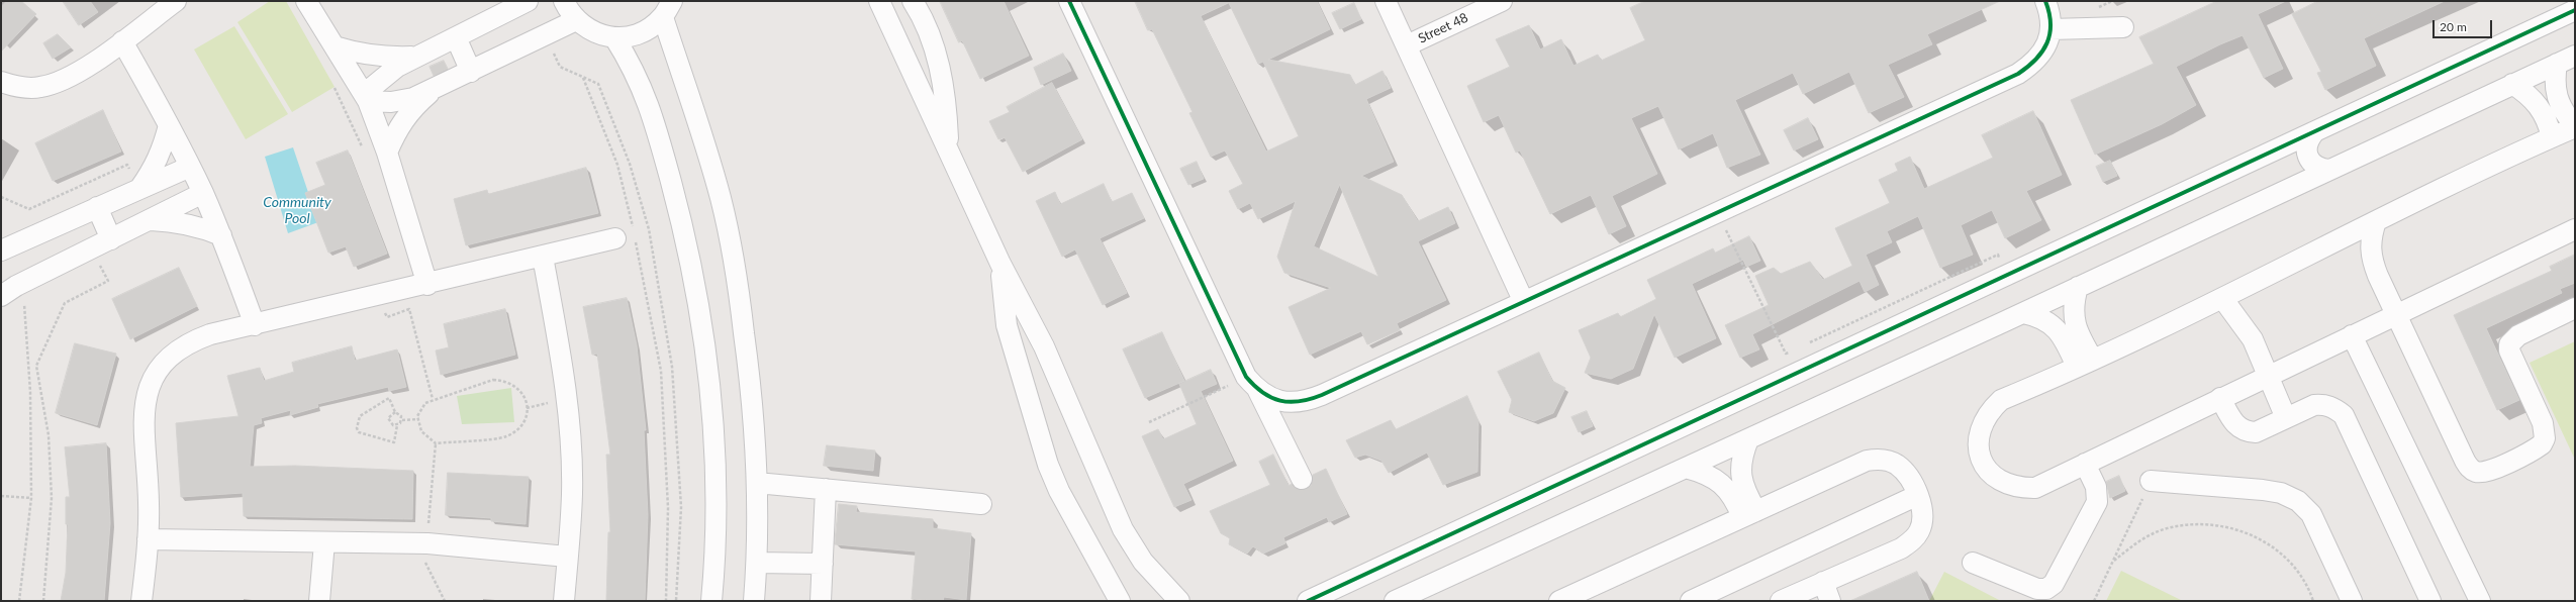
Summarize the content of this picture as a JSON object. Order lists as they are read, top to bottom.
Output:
{
  "streets": {
    "street": ["Street 48"]
  },
  "water": ["Community Pool"],
  "scale_bar": "20 m"
}
